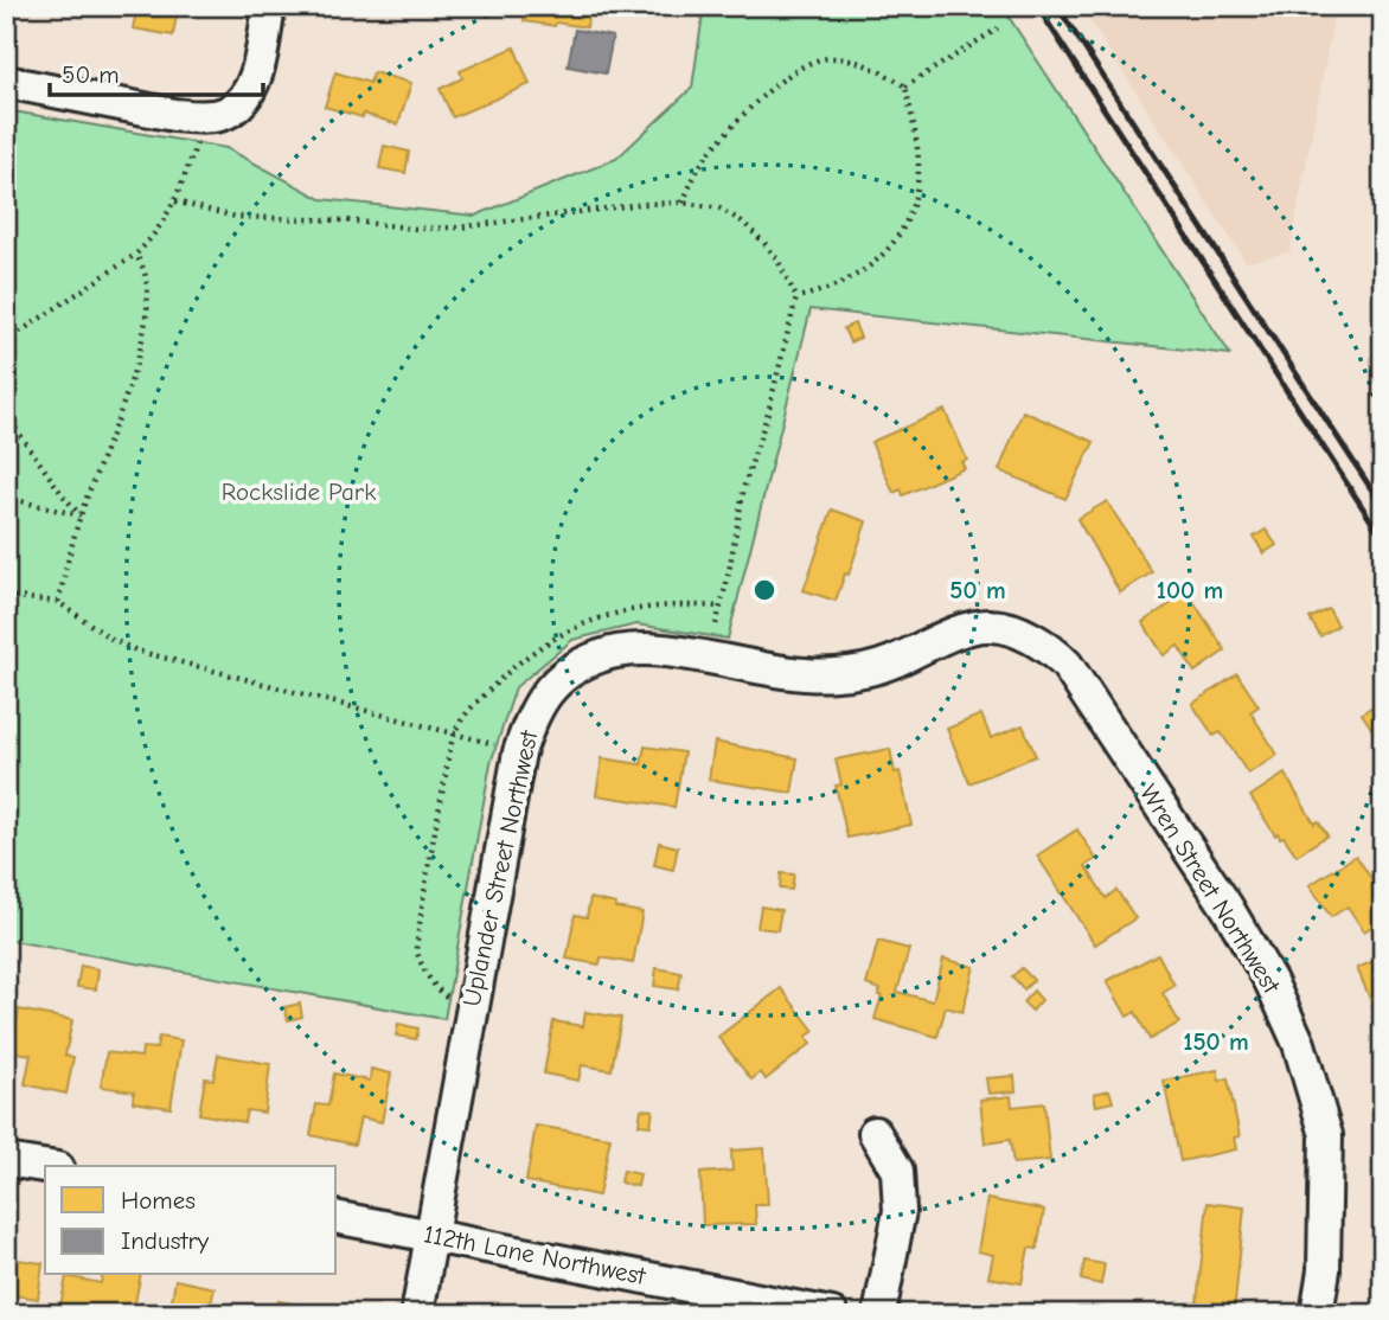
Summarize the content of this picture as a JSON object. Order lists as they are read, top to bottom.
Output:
{
  "streets": {
    "street": ["Uplander Street Northwest", "Wren Street Northwest", "112th Lane Northwest"]
  },
  "crossings": [
    ["Uplander Street Northwest", "Wren Street Northwest"],
    ["Uplander Street Northwest", "112th Lane Northwest"]
  ],
  "parks": ["Rockslide Park"],
  "legend": ["Homes", "Industry"],
  "scale_bar": "50 m",
  "rings": ["50 m", "100 m", "150 m"]
}
